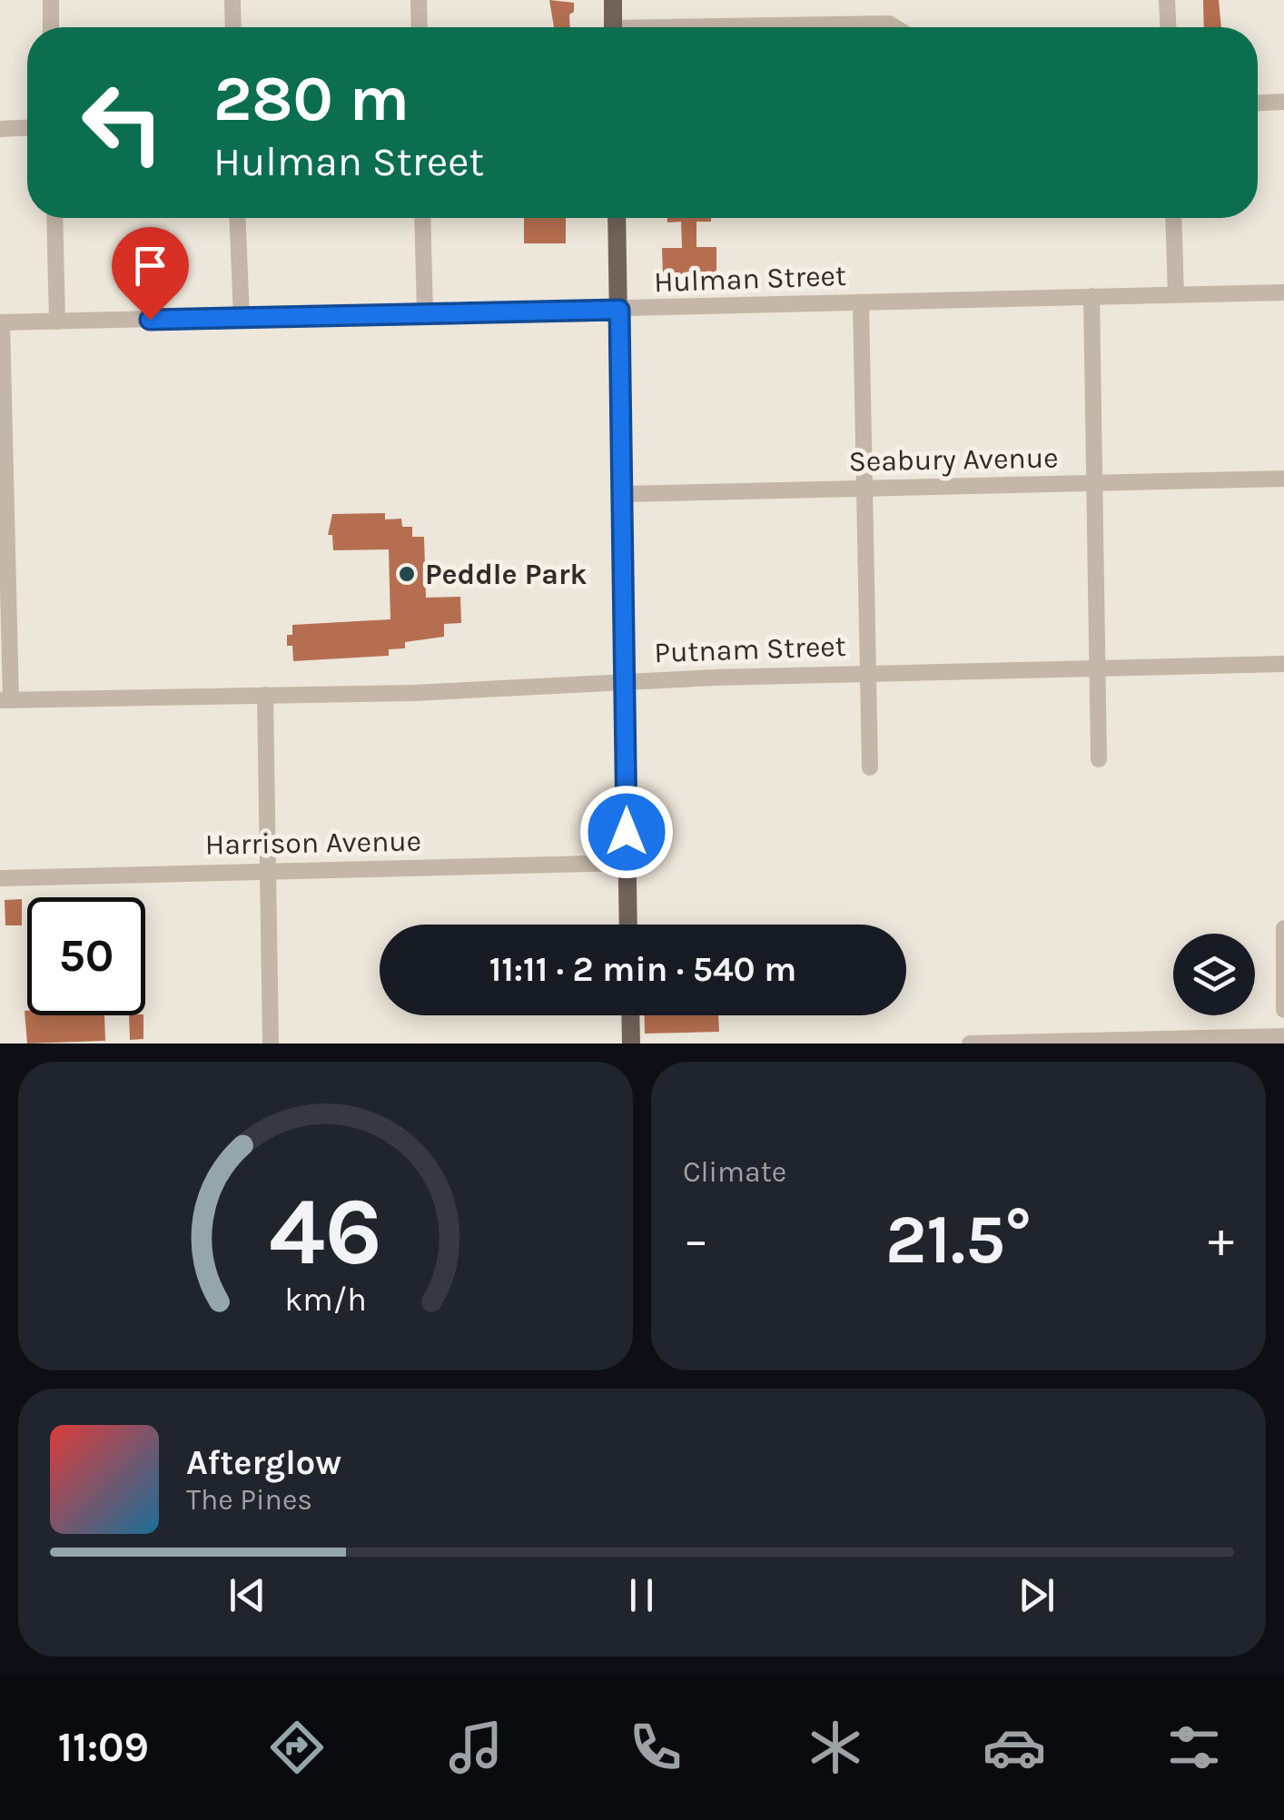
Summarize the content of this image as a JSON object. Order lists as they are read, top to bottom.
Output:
{
  "streets": {
    "street": [
      "Hulman Street",
      "Seabury Avenue",
      "Putnam Street",
      "Harrison Avenue"
    ]
  },
  "places": ["Peddle Park"],
  "page": {
    "turn": ["280 m", "Hulman Street"],
    "limit": "50",
    "trip": "11:11 · 2 min · 540 m",
    "tile": "Climate",
    "heat": ["−", "21.5°", "+"],
    "song": ["Afterglow", "The Pines"],
    "tabs": "11:09",
    "gauge": ["46", "km/h"]
  }
}
